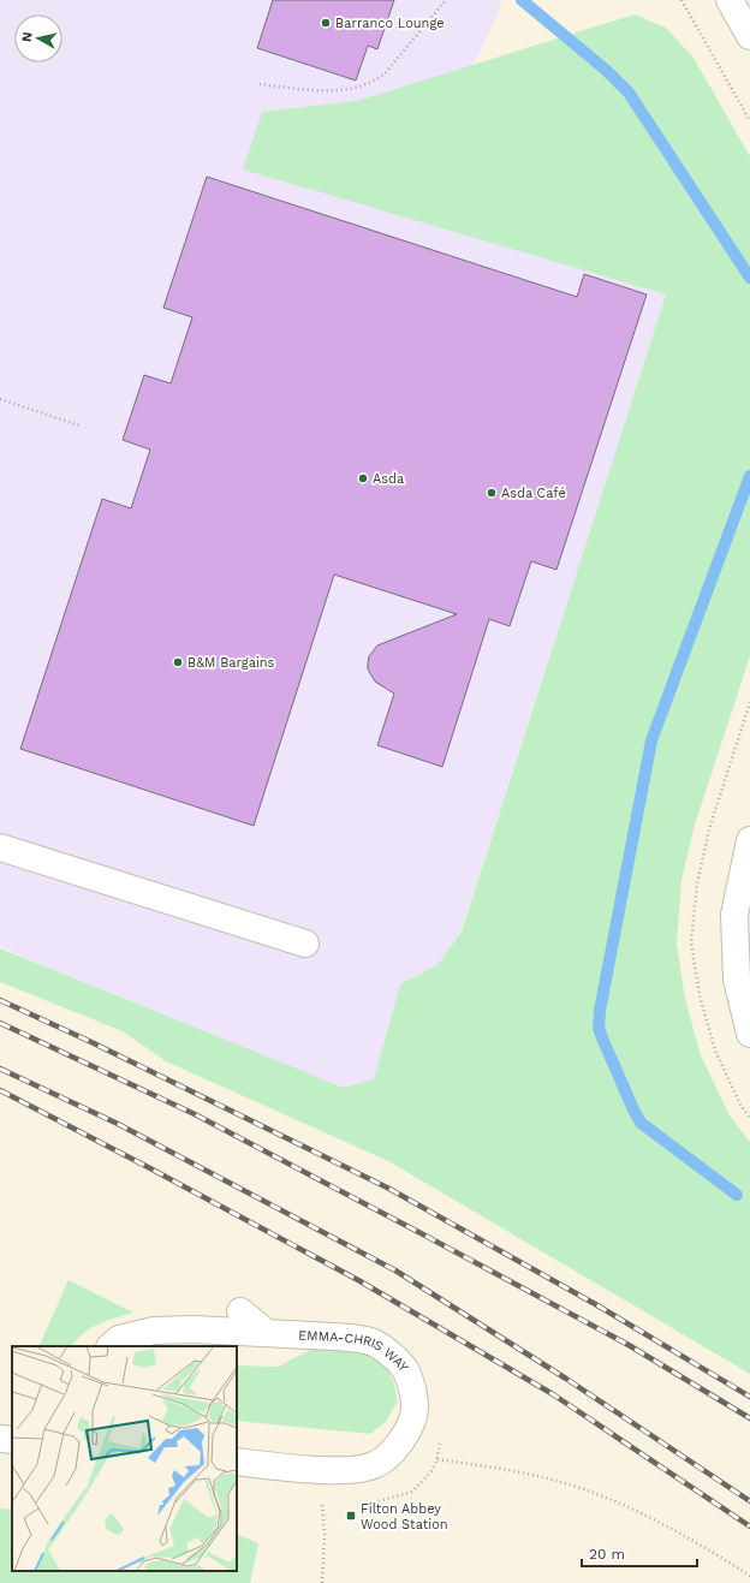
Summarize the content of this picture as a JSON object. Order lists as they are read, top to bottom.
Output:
{
  "streets": {
    "street": ["EMMA-CHRIS WAY"]
  },
  "places": {
    "other": [
      "Barranco Lounge",
      "Asda",
      "Asda Café",
      "B&M Bargains"
    ],
    "transit": ["Filton Abbey Wood Station"]
  },
  "scale_bar": "20 m",
  "north": "left"
}
